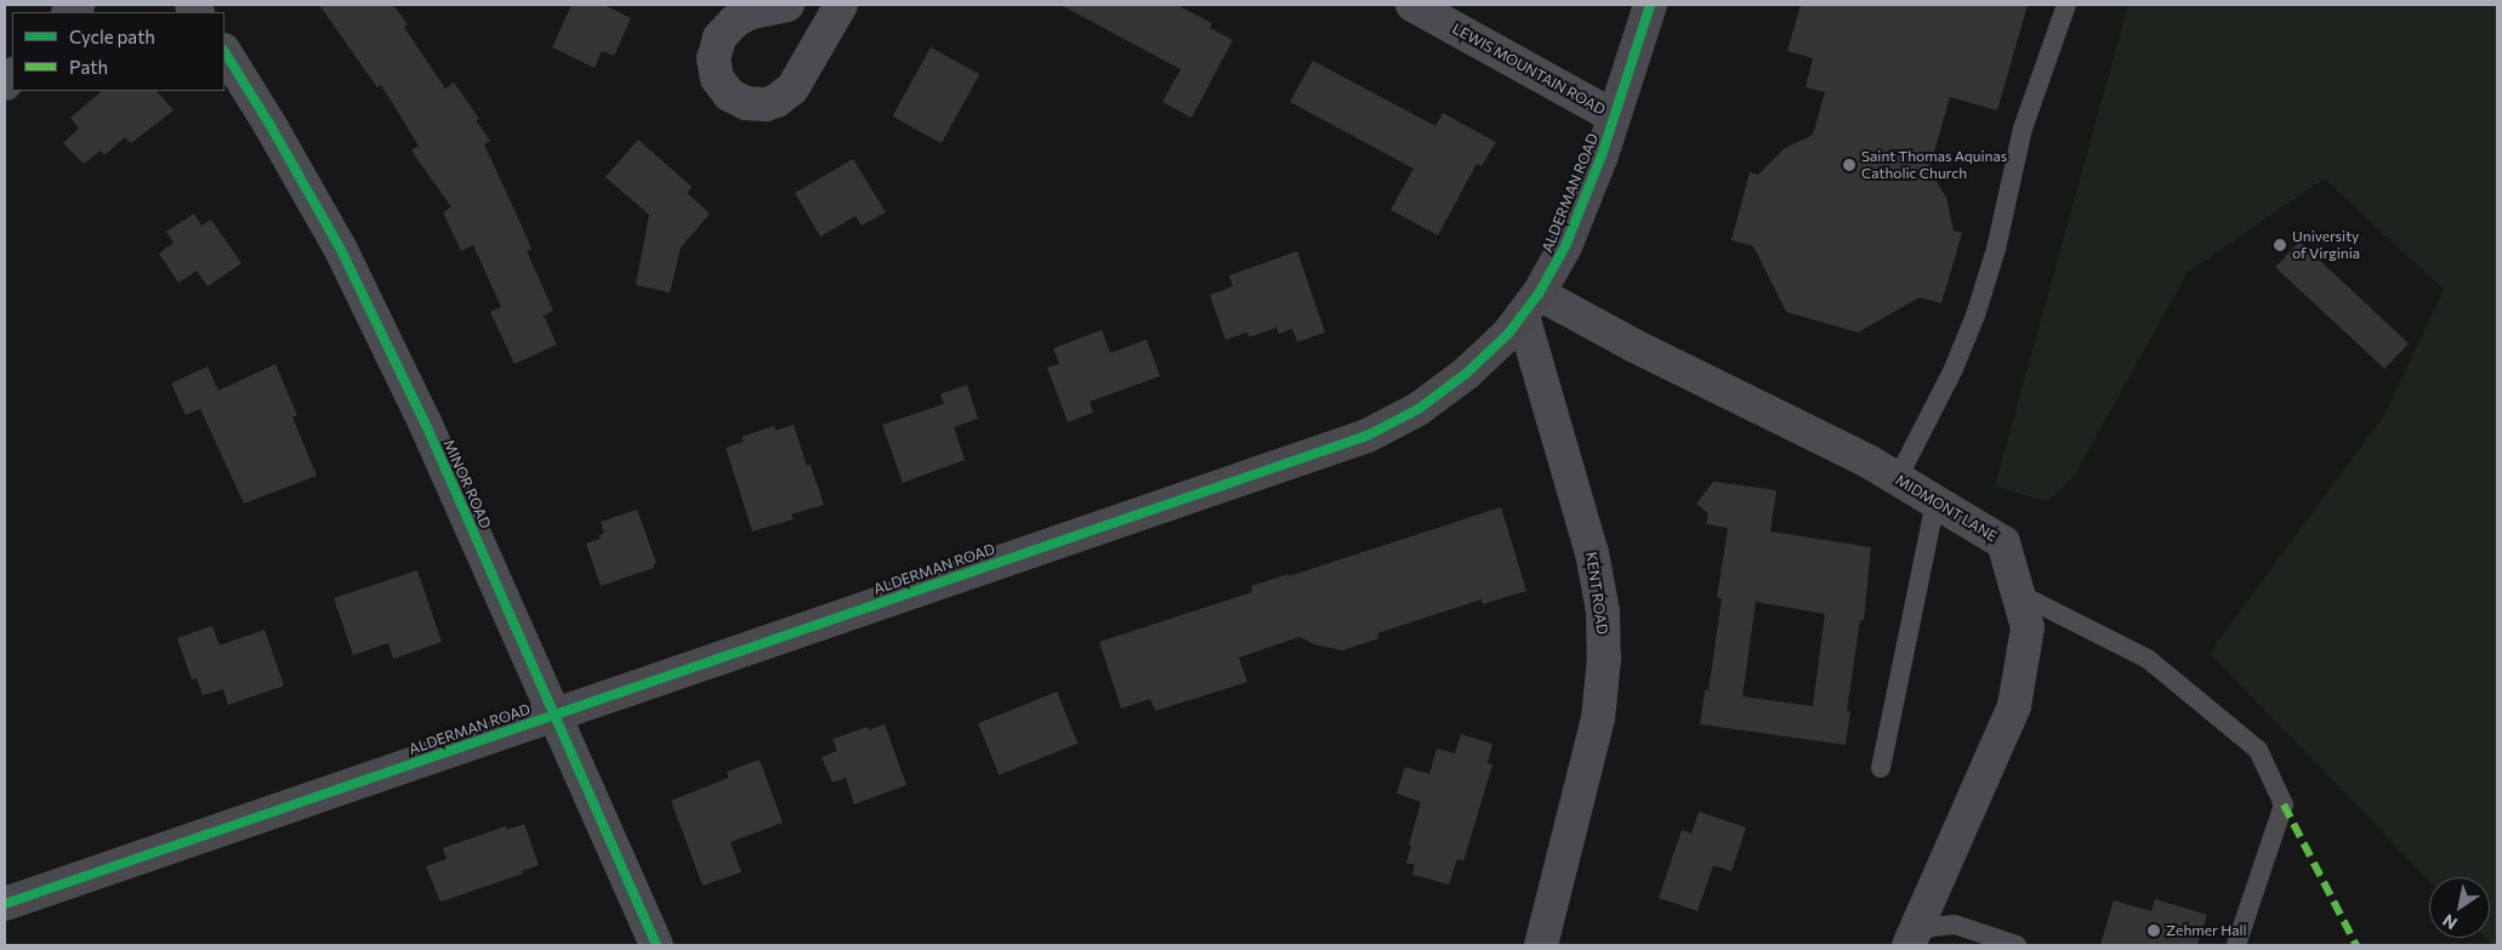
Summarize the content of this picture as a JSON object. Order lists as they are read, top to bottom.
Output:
{
  "streets": {
    "main road": ["ALDERMAN ROAD"],
    "street": [
      "LEWIS MOUNTAIN ROAD",
      "MINOR ROAD",
      "MIDMONT LANE",
      "KENT ROAD"
    ]
  },
  "crossings": [
    ["LEWIS MOUNTAIN ROAD", "ALDERMAN ROAD"],
    ["ALDERMAN ROAD", "MINOR ROAD"],
    ["ALDERMAN ROAD", "MIDMONT LANE"],
    ["ALDERMAN ROAD", "KENT ROAD"],
    ["MIDMONT LANE", "KENT ROAD"]
  ],
  "places": ["Saint Thomas Aquinas Catholic Church", "University of Virginia", "Zehmer Hall"],
  "legend": ["Cycle path", "Path"],
  "north": "bottom left"
}
